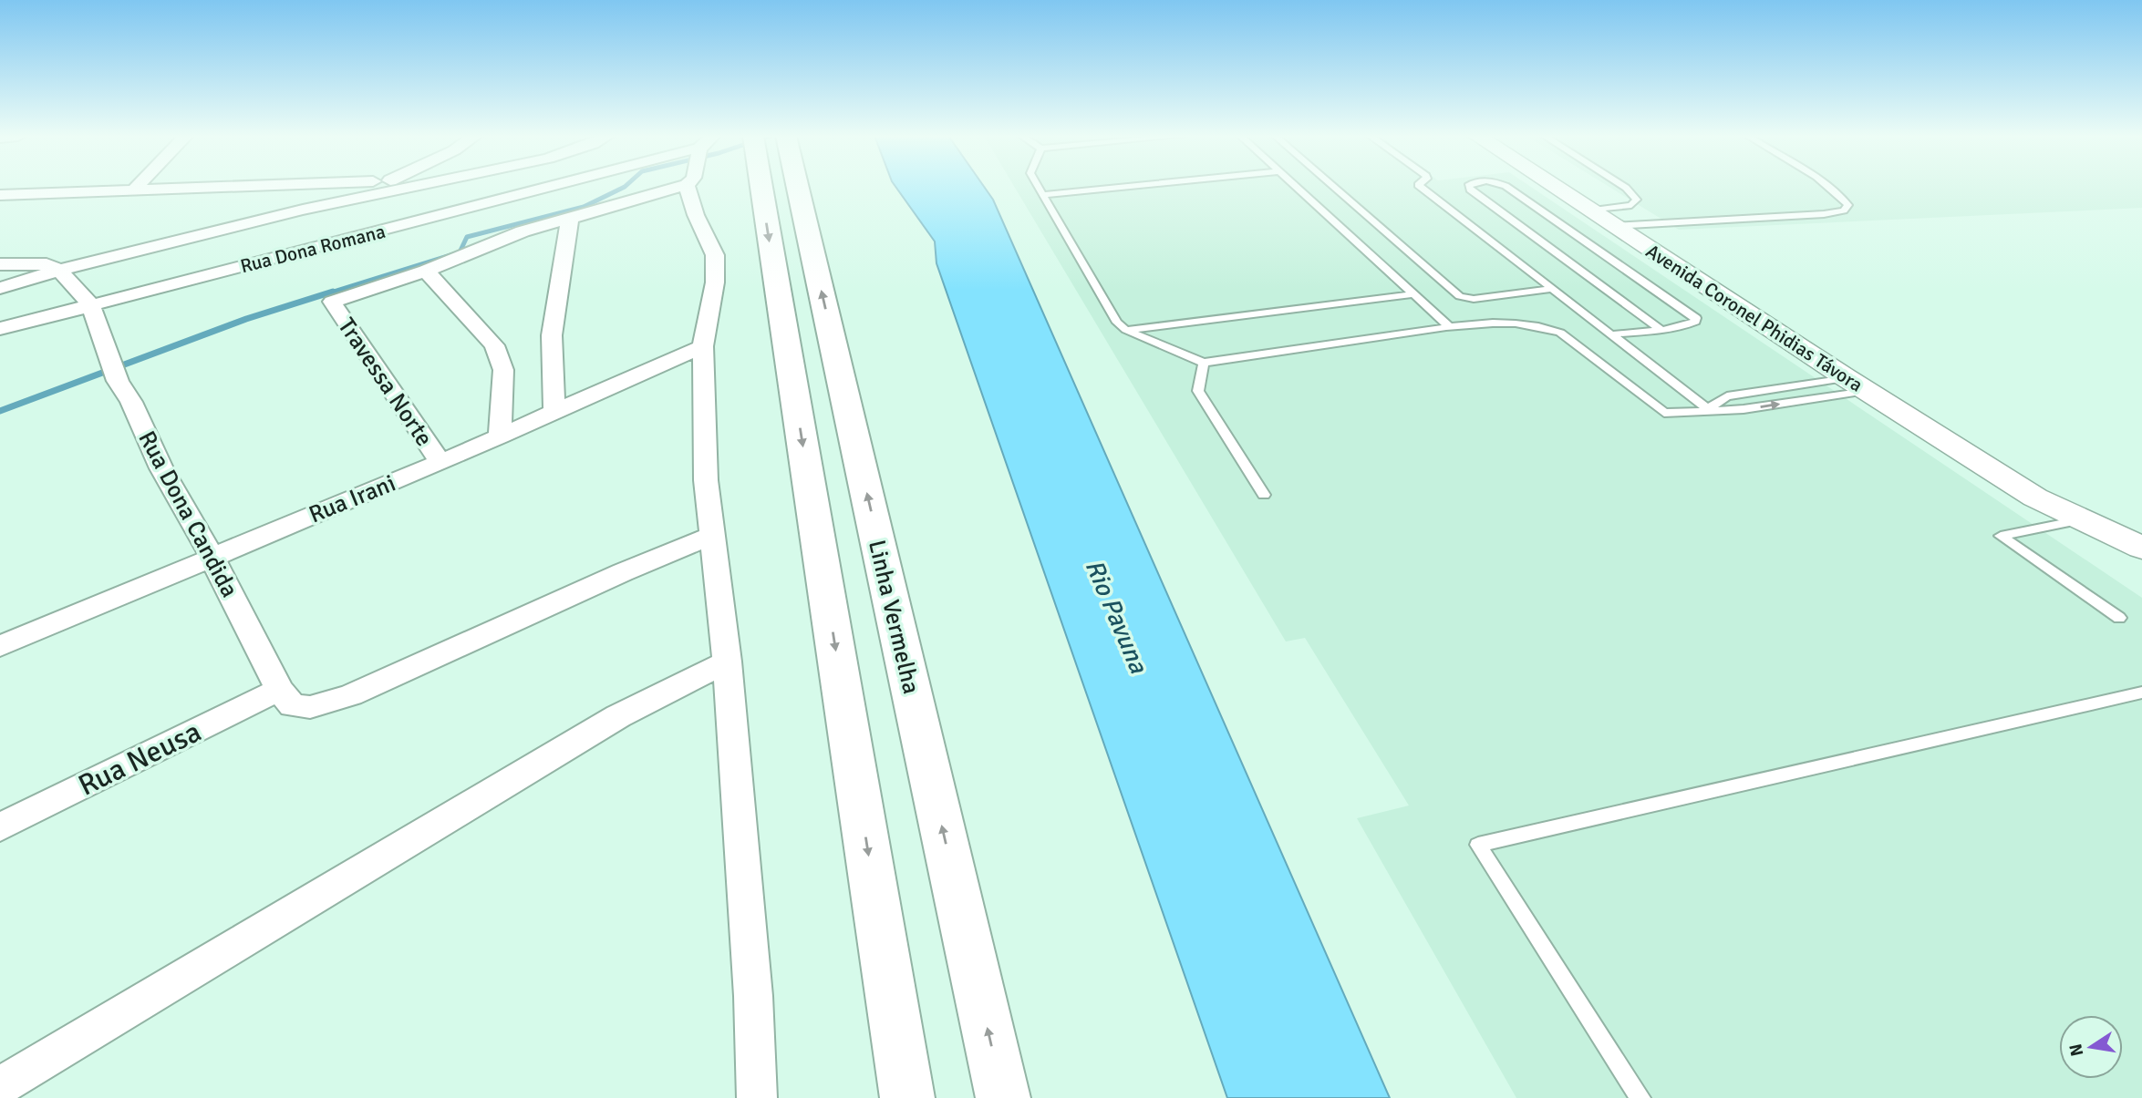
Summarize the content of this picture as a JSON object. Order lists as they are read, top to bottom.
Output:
{
  "streets": {
    "highway": ["Linha Vermelha"],
    "street": [
      "Rua Dona Romana",
      "Avenida Coronel Phidias Távora",
      "Travessa Norte",
      "Rua Irani",
      "Rua Dona Candida",
      "Rua Neusa"
    ]
  },
  "crossings": [
    ["Rua Dona Romana", "Rua Dona Candida"],
    ["Travessa Norte", "Rua Irani"],
    ["Rua Irani", "Rua Dona Candida"],
    ["Rua Dona Candida", "Rua Neusa"]
  ],
  "water": ["Rio Pavuna"],
  "north": "left"
}
